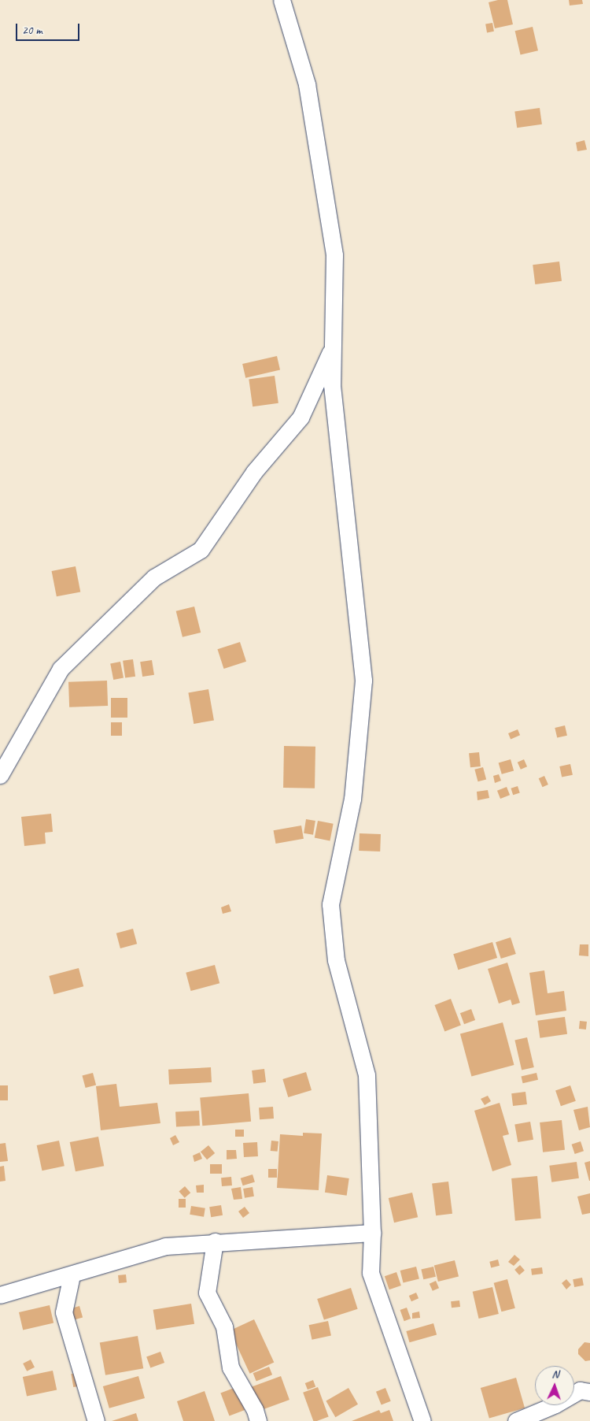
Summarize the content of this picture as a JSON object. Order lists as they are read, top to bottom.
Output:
{
  "scale_bar": "20 m",
  "north": "top"
}
